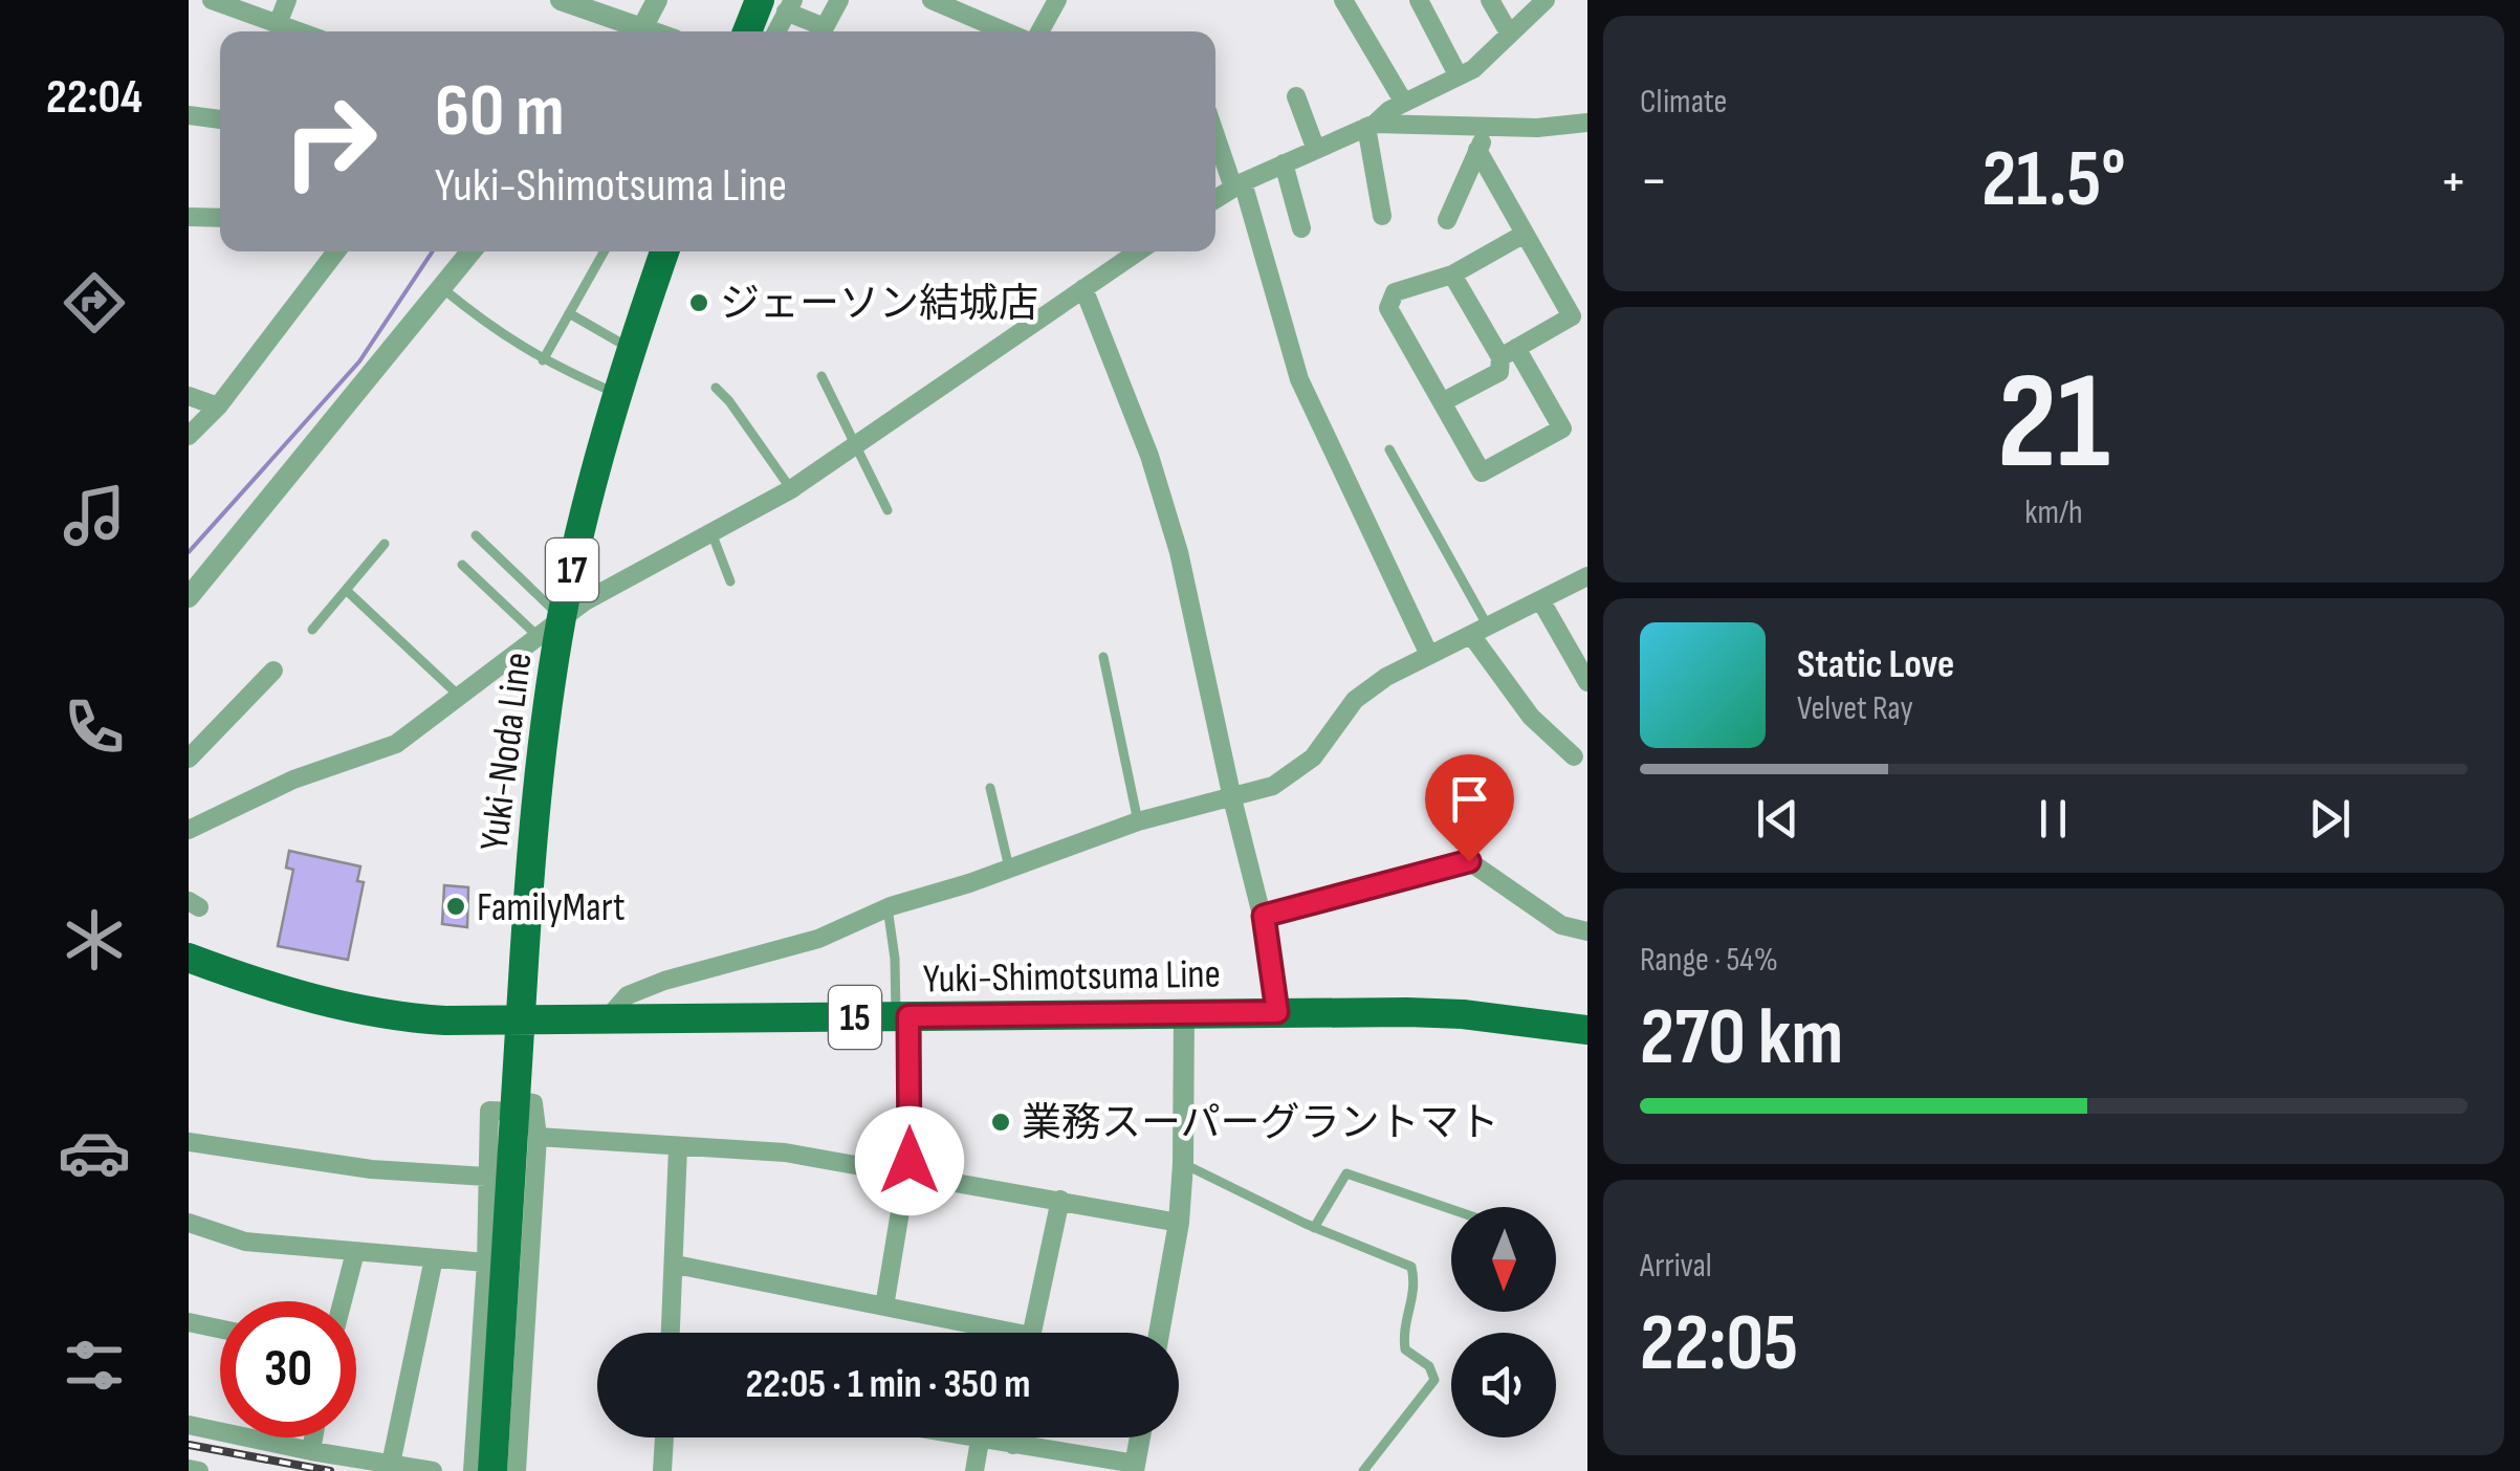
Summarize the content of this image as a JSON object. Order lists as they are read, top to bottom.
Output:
{
  "streets": {
    "main road": [
      "17",
      "Yuki-Noda Line",
      "Yuki-Shimotsuma Line",
      "15"
    ]
  },
  "crossings": [
    ["Yuki-Noda Line", "Yuki-Shimotsuma Line"]
  ],
  "places": ["ジェーソン結城店", "FamilyMart", "業務スーパーグラントマト"],
  "north": "bottom",
  "page": {
    "tabs": "22:04",
    "tile": [
      "Climate",
      ["21", "km/h"],
      ["Range · 54%", "270 km"],
      ["Arrival", "22:05"]
    ],
    "turn": ["60 m", "Yuki-Shimotsuma Line"],
    "heat": ["−", "21.5°", "+"],
    "song": ["Static Love", "Velvet Ray"],
    "limit": "30",
    "trip": "22:05 · 1 min · 350 m"
  }
}
